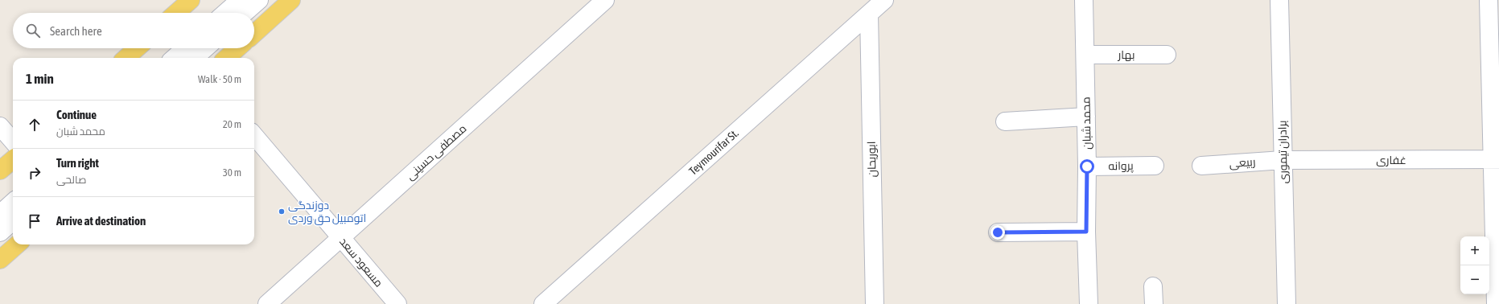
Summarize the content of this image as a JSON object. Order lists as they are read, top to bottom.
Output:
{
  "streets": {
    "street": [
      "بهار",
      "محمد شبان",
      "مصطفی حسینی",
      "Teymourifar St.",
      "برادران تیموری",
      "ابوریحان",
      "غفاری",
      "ربیعی",
      "پروانه",
      "مسعود سعد"
    ]
  },
  "crossings": [
    ["بهار", "محمد شبان"],
    ["محمد شبان", "پروانه"],
    ["مصطفی حسینی", "مسعود سعد"],
    ["Teymourifar St.", "ابوریحان"],
    ["برادران تیموری", "غفاری"],
    ["برادران تیموری", "ربیعی"],
    ["غفاری", "ربیعی"]
  ],
  "places": ["دوزندگی اتومبیل حق وردی"],
  "page": {
    "search": "Search here",
    "heading": ["1 min", "Walk · 50 m"],
    "list": [
      ["Continue", "محمد شبان", "20 m"],
      ["Turn right", "صالحی", "30 m"],
      "Arrive at destination"
    ],
    "map_buttons": ["+", "−"]
  }
}
